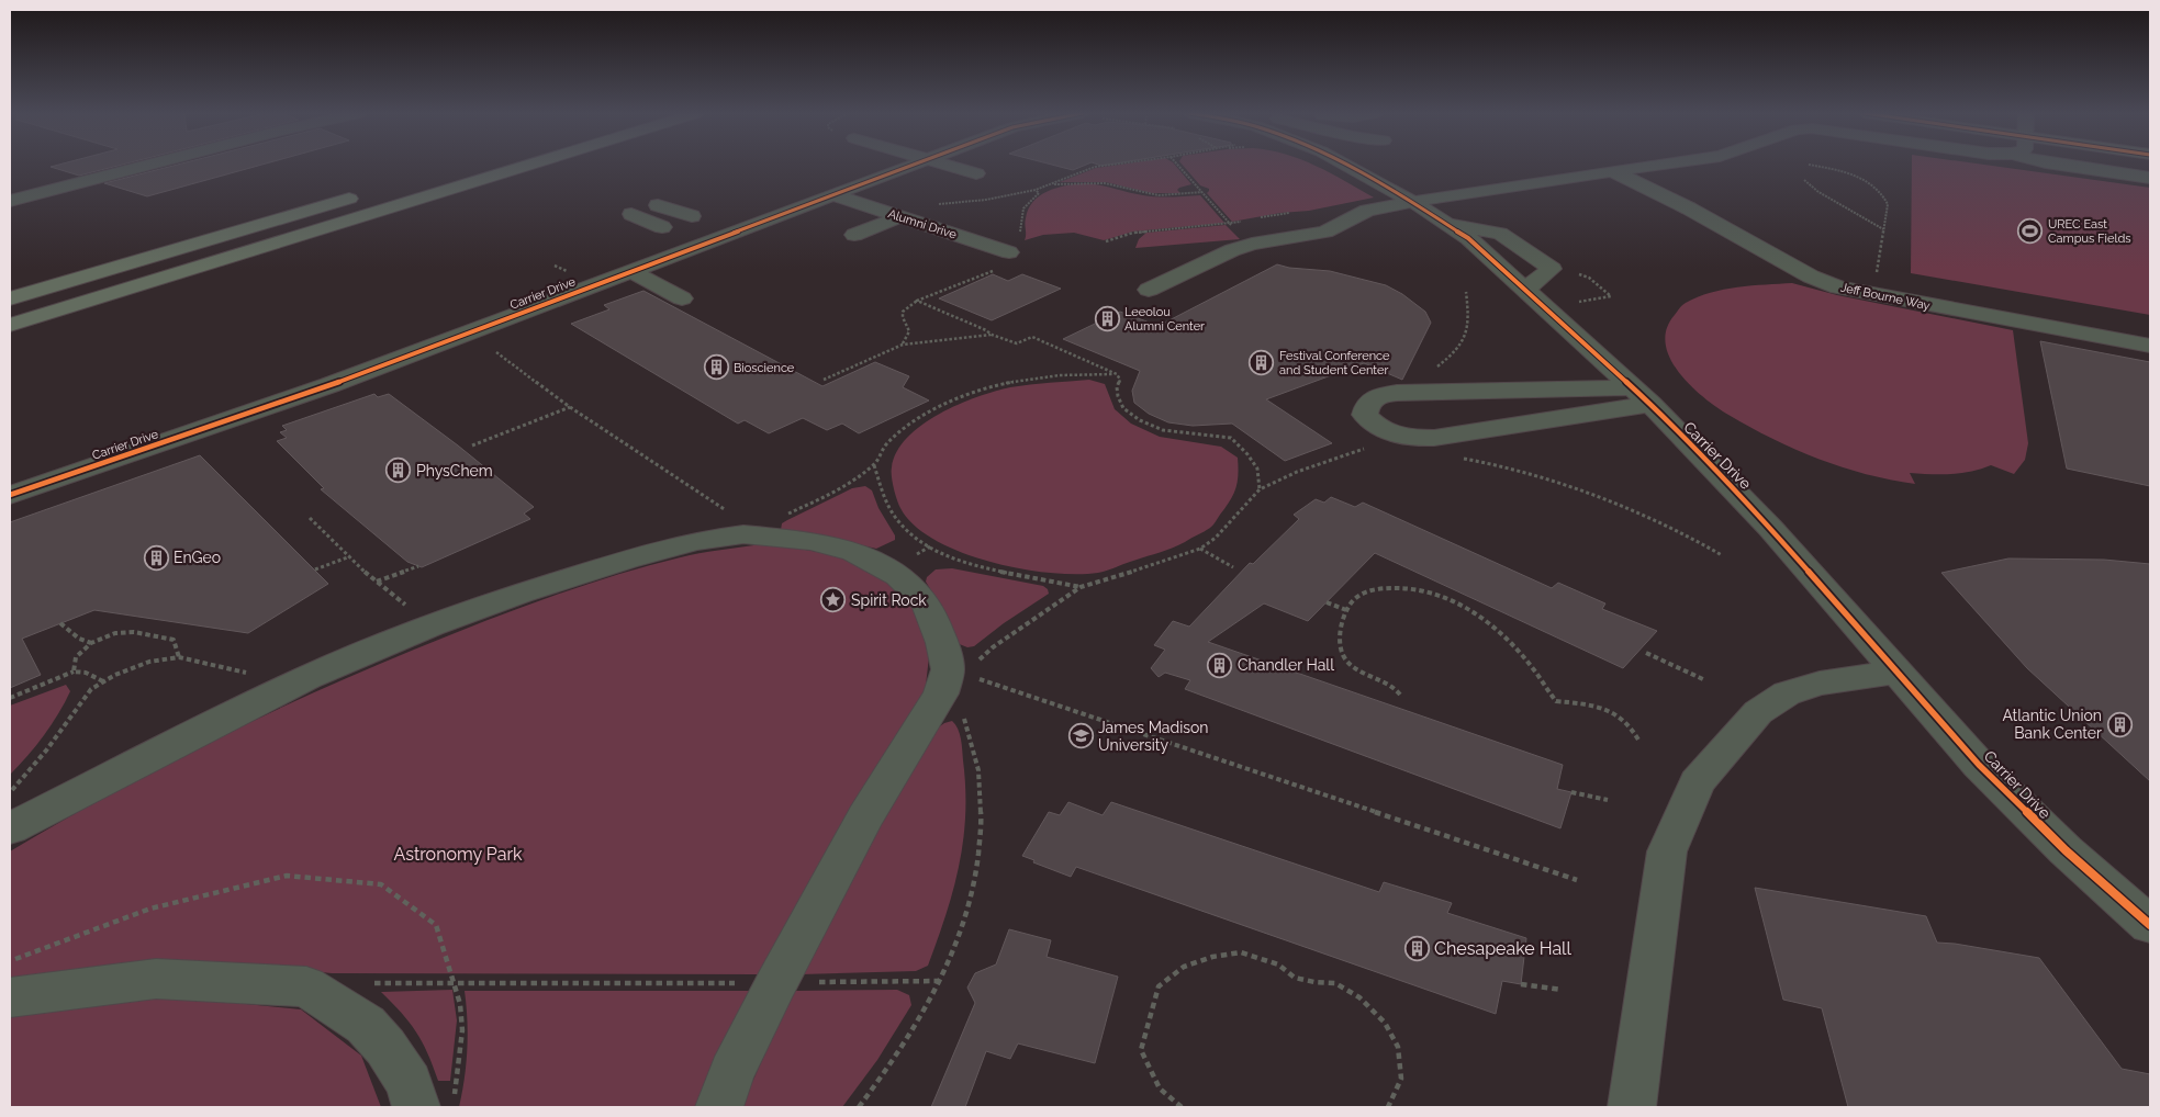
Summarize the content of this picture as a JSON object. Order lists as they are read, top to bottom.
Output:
{
  "streets": {
    "street": ["Alumni Drive", "Carrier Drive", "Jeff Bourne Way"]
  },
  "crossings": [
    ["Alumni Drive", "Carrier Drive"]
  ],
  "parks": ["Astronomy Park"],
  "places": {
    "sports": ["UREC East Campus Fields"],
    "building": [
      "Leeolou Alumni Center",
      "Festival Conference and Student Center",
      "Bioscience",
      "PhysChem",
      "EnGeo",
      "Chandler Hall",
      "Atlantic Union Bank Center",
      "Chesapeake Hall"
    ],
    "place": ["Spirit Rock"],
    "school or university": ["James Madison University"]
  }
}
